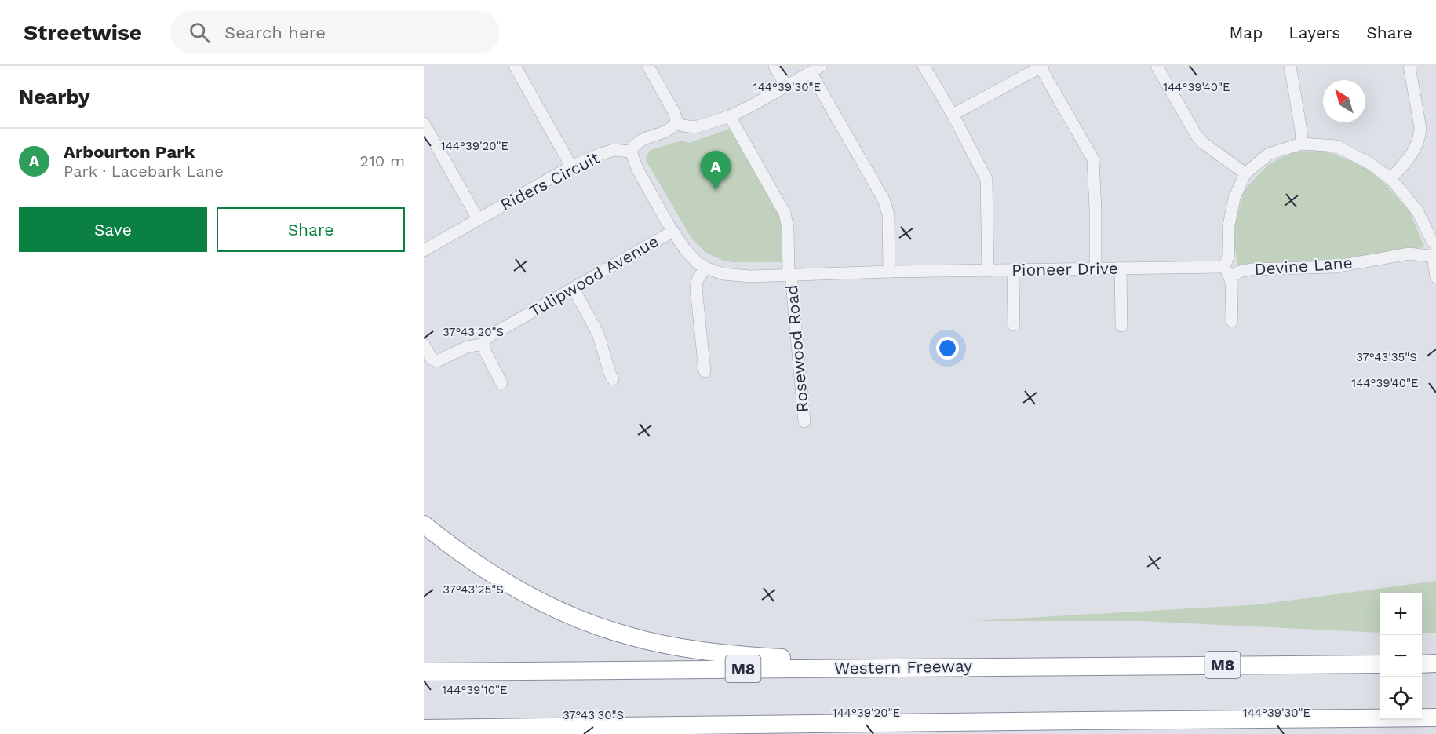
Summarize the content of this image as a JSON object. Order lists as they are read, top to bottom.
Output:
{
  "streets": {
    "highway": ["M8", "Western Freeway"],
    "street": [
      "Riders Circuit",
      "Devine Lane",
      "Pioneer Drive",
      "Tulipwood Avenue",
      "Rosewood Road"
    ]
  },
  "crossings": [
    ["Riders Circuit", "Pioneer Drive"],
    ["Devine Lane", "Pioneer Drive"],
    ["Pioneer Drive", "Tulipwood Avenue"],
    ["Pioneer Drive", "Rosewood Road"]
  ],
  "north": "top left",
  "page": {
    "header": "Streetwise",
    "search": "Search here",
    "nav": ["Map", "Layers", "Share"],
    "heading": "Nearby",
    "list": [
      {
        "mark": "A",
        "name": "Arbourton Park",
        "note": "Park · Lacebark Lane",
        "value": "210 m"
      }
    ],
    "pins": "A",
    "buttons": ["Save", "Share"],
    "map_buttons": ["+", "−"]
  },
  "coordinates": [
    "144°39'30\"E",
    "144°39'40\"E",
    "144°39'20\"E",
    "37°43'20\"S",
    "37°43'35\"S",
    "37°43'25\"S",
    "144°39'10\"E",
    "37°43'30\"S"
  ]
}
